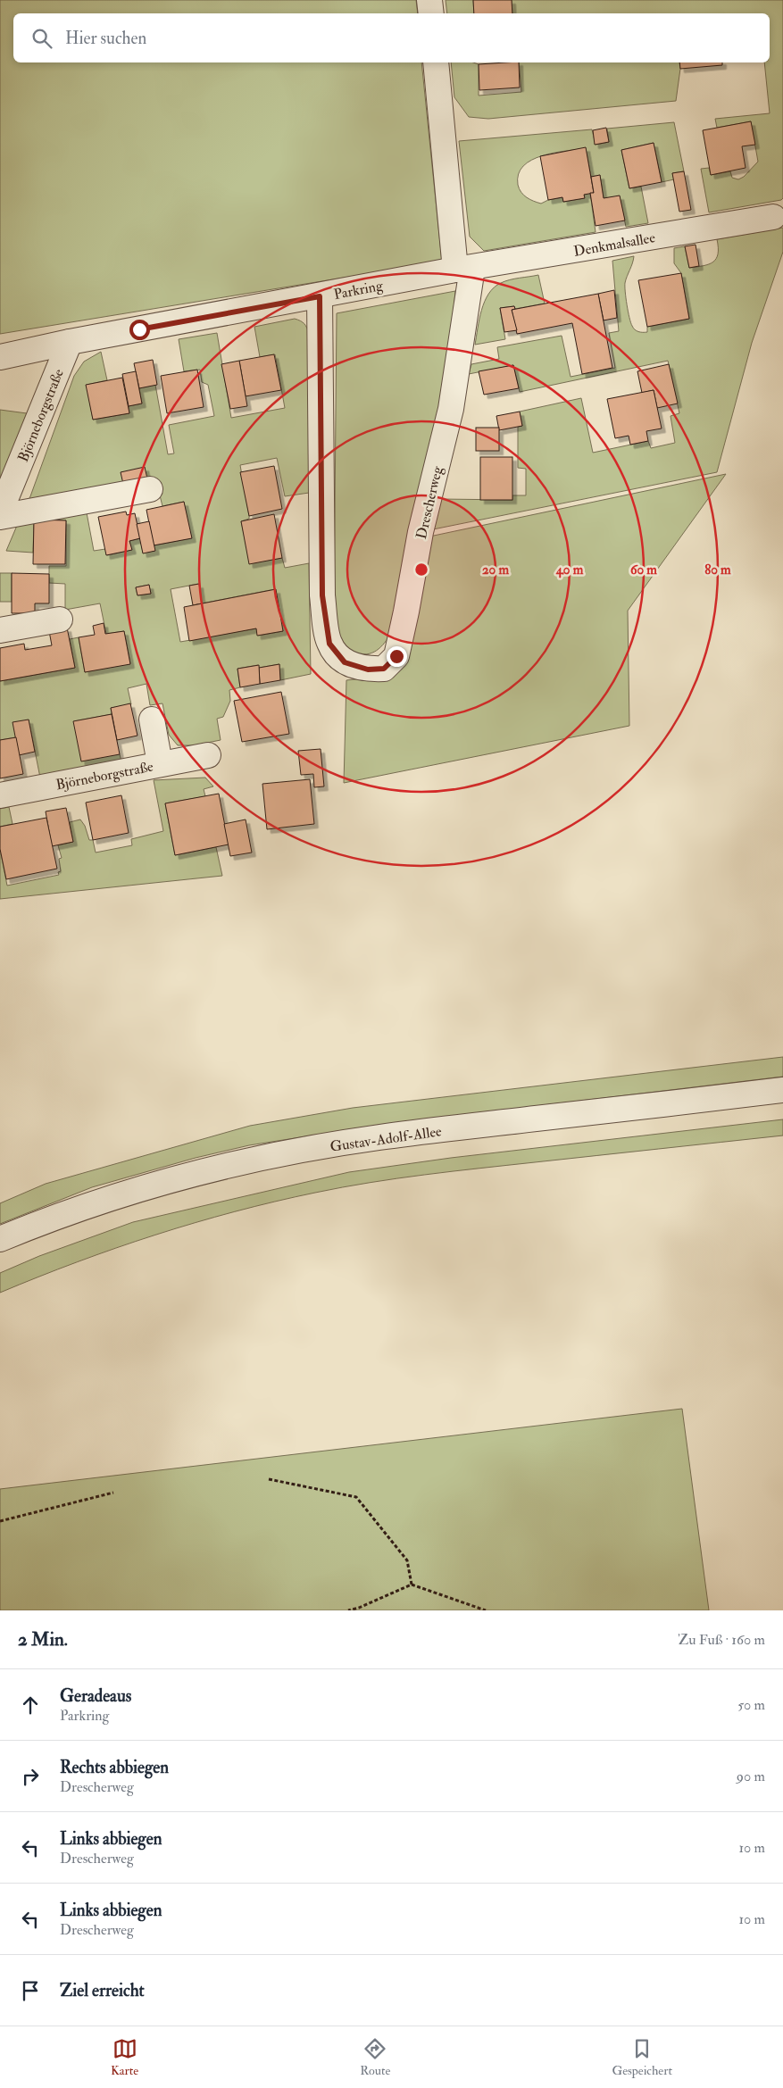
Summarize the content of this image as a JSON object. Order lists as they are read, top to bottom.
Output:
{
  "streets": {
    "street": [
      "Denkmalsallee",
      "Parkring",
      "Björneborgstraße",
      "Drescherweg",
      "Gustav-Adolf-Allee"
    ]
  },
  "crossings": [
    ["Denkmalsallee", "Parkring"],
    ["Denkmalsallee", "Drescherweg"],
    ["Parkring", "Björneborgstraße"],
    ["Parkring", "Drescherweg"]
  ],
  "page": {
    "search": "Hier suchen",
    "heading": ["2 Min.", "Zu Fuß · 160 m"],
    "list": [
      ["Geradeaus", "Parkring", "50 m"],
      ["Rechts abbiegen", "Drescherweg", "90 m"],
      ["Links abbiegen", "Drescherweg", "10 m"],
      ["Links abbiegen", "Drescherweg", "10 m"],
      "Ziel erreicht"
    ],
    "nav": ["Karte", "Route", "Gespeichert"]
  },
  "rings": [
    "20 m",
    "40 m",
    "60 m",
    "80 m"
  ]
}
